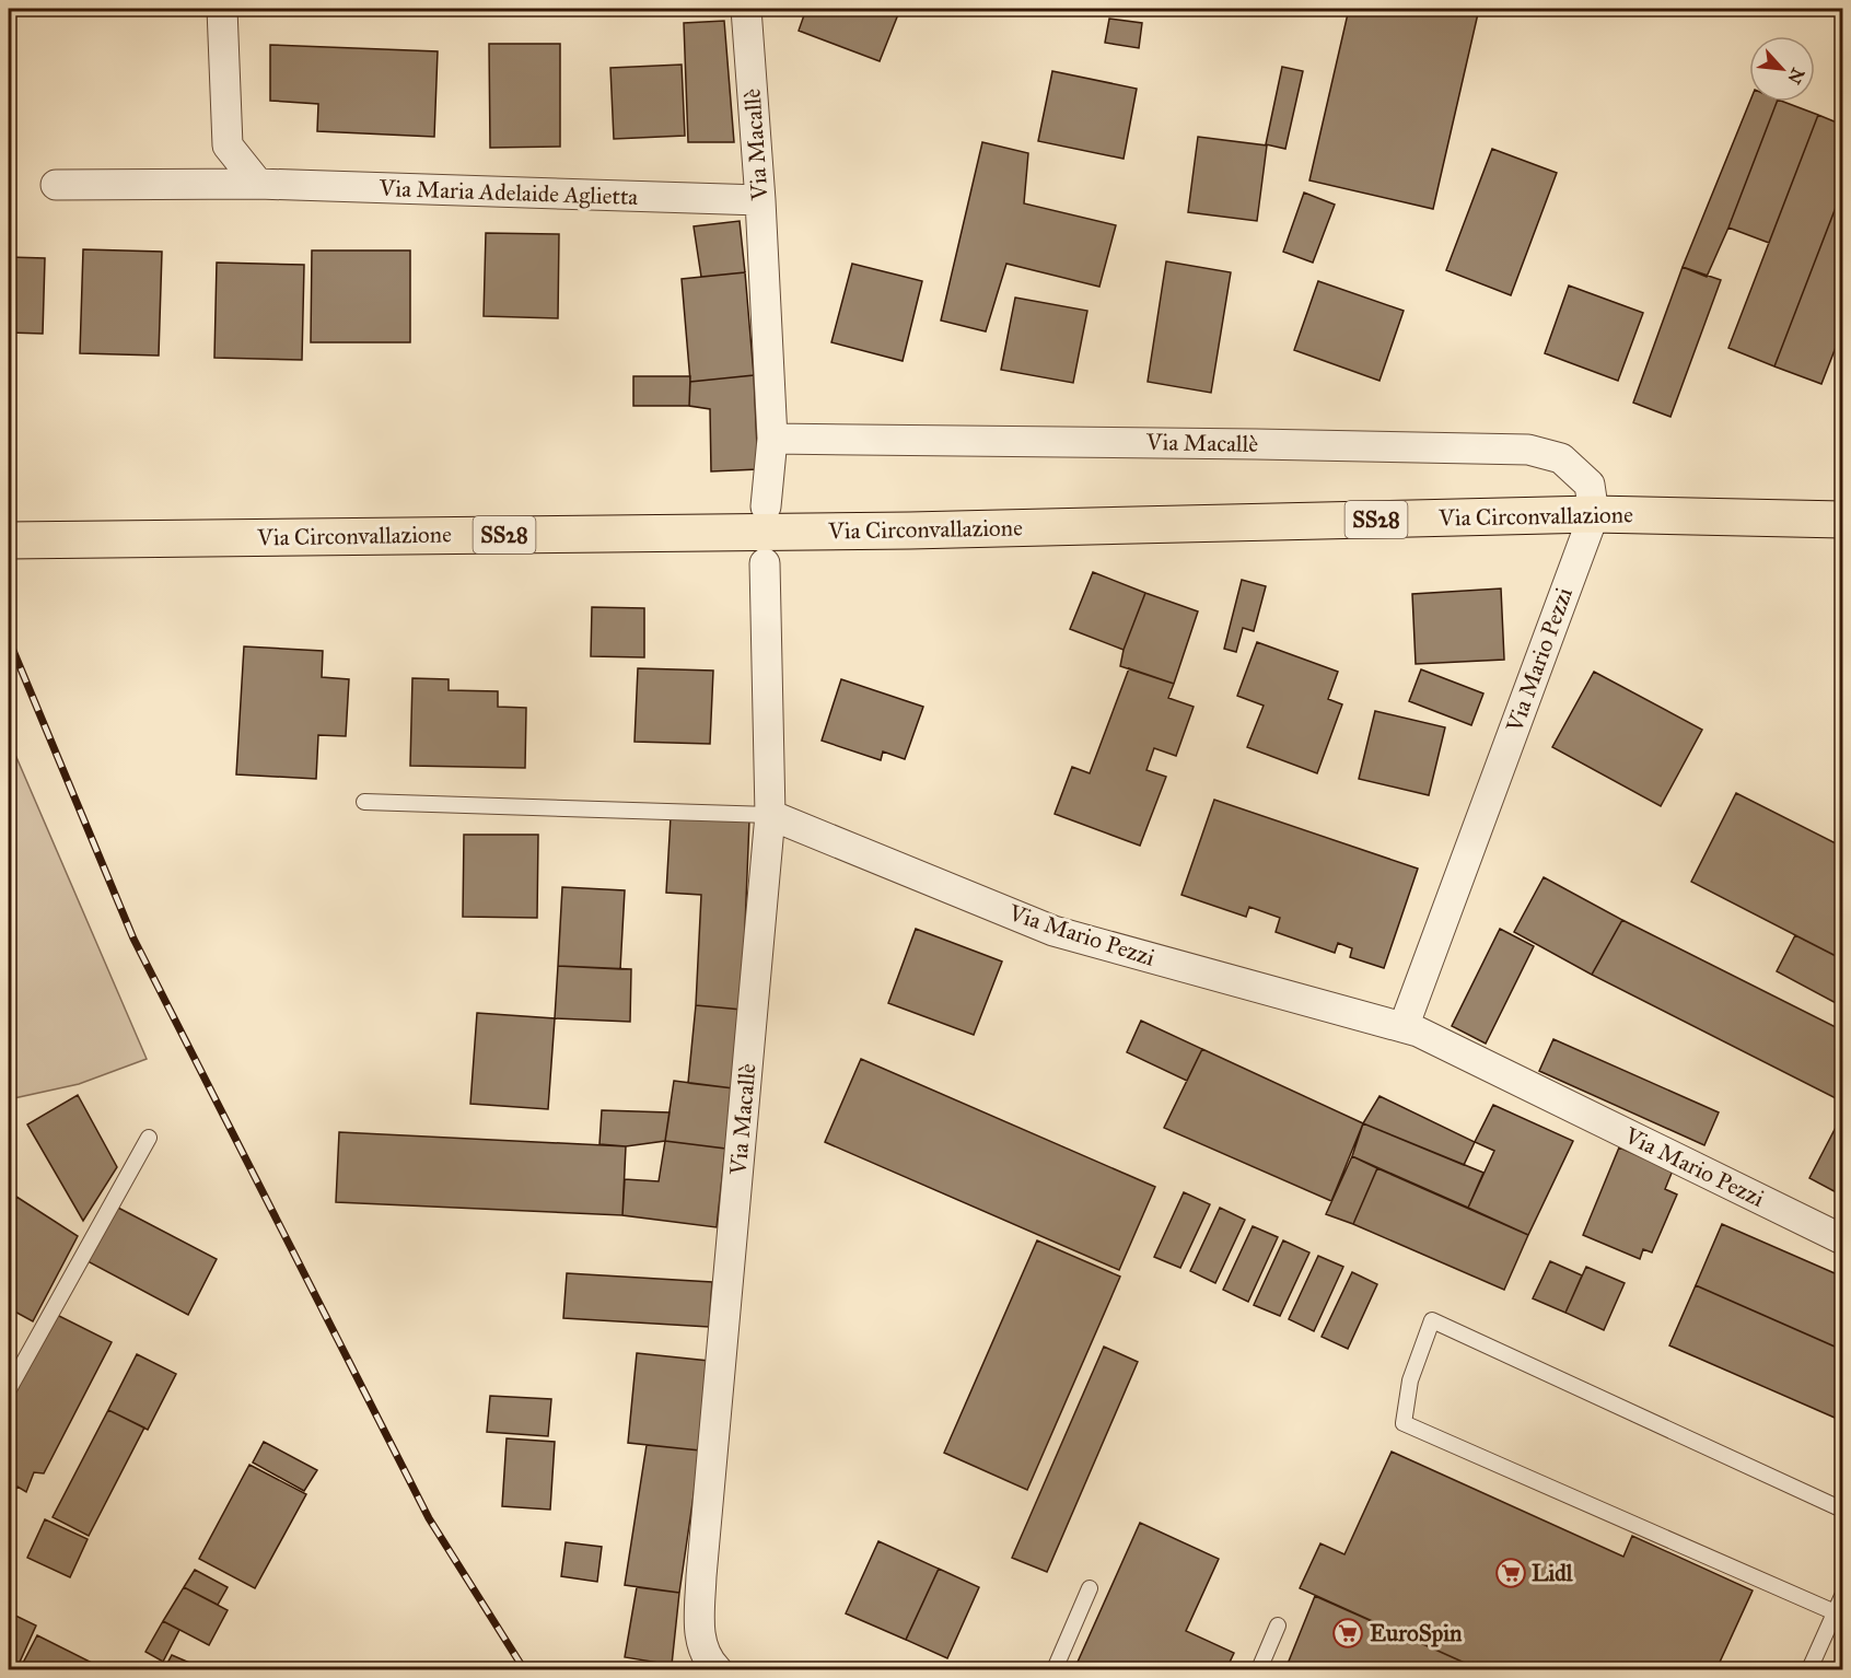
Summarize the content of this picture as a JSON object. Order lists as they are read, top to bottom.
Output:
{
  "streets": {
    "main road": ["Via Circonvallazione", "SS28"],
    "street": ["Via Macallè", "Via Maria Adelaide Aglietta", "Via Mario Pezzi"]
  },
  "crossings": [
    ["Via Macallè", "Via Maria Adelaide Aglietta"],
    ["Via Macallè", "Via Circonvallazione"],
    ["Via Macallè", "Via Mario Pezzi"],
    ["Via Circonvallazione", "Via Mario Pezzi"]
  ],
  "places": {
    "supermarket": ["Lidl", "EuroSpin"]
  },
  "north": "bottom right"
}
